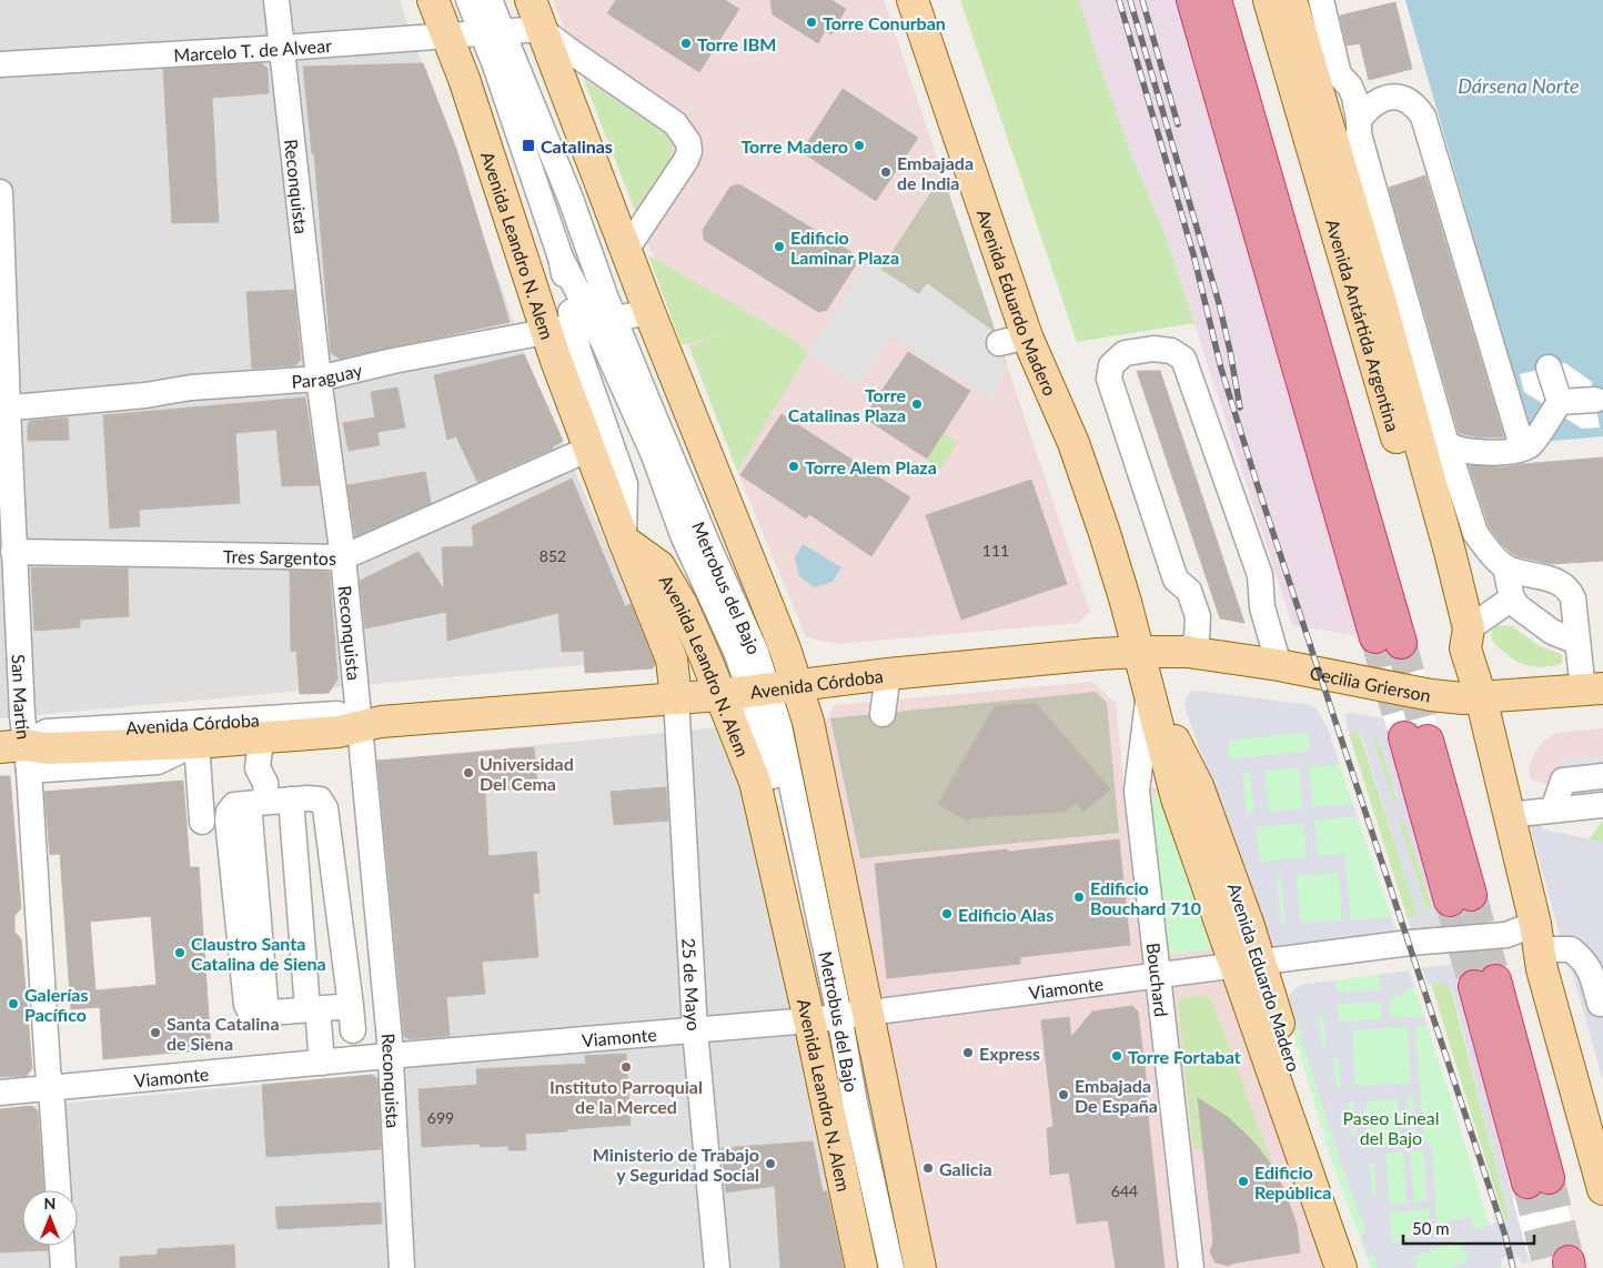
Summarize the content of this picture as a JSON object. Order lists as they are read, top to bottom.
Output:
{
  "streets": {
    "main road": [
      "Avenida Leandro N. Alem",
      "Avenida Eduardo Madero",
      "Avenida Antártida Argentina",
      "Avenida Córdoba",
      "Cecilia Grierson"
    ],
    "street": [
      "Marcelo T. de Alvear",
      "Reconquista",
      "Paraguay",
      "Tres Sargentos",
      "Metrobus del Bajo",
      "San Martín",
      "Bouchard",
      "25 de Mayo",
      "Viamonte"
    ]
  },
  "crossings": [
    ["Marcelo T. de Alvear", "Reconquista"],
    ["Marcelo T. de Alvear", "Avenida Leandro N. Alem"],
    ["Marcelo T. de Alvear", "Metrobus del Bajo"],
    ["Reconquista", "Paraguay"],
    ["Reconquista", "Tres Sargentos"],
    ["Reconquista", "Avenida Córdoba"],
    ["Reconquista", "Viamonte"],
    ["Avenida Leandro N. Alem", "Paraguay"],
    ["Avenida Leandro N. Alem", "Tres Sargentos"],
    ["Avenida Leandro N. Alem", "Metrobus del Bajo"],
    ["Avenida Leandro N. Alem", "Avenida Córdoba"],
    ["Avenida Leandro N. Alem", "Viamonte"],
    ["Avenida Eduardo Madero", "Avenida Córdoba"],
    ["Avenida Eduardo Madero", "Cecilia Grierson"],
    ["Avenida Eduardo Madero", "Bouchard"],
    ["Avenida Eduardo Madero", "Viamonte"],
    ["Avenida Antártida Argentina", "Cecilia Grierson"],
    ["Avenida Antártida Argentina", "Viamonte"],
    ["Paraguay", "Metrobus del Bajo"],
    ["Paraguay", "San Martín"],
    ["Tres Sargentos", "San Martín"],
    ["Metrobus del Bajo", "Avenida Córdoba"],
    ["Metrobus del Bajo", "Viamonte"],
    ["Avenida Córdoba", "Cecilia Grierson"],
    ["Avenida Córdoba", "San Martín"],
    ["Avenida Córdoba", "25 de Mayo"],
    ["San Martín", "Viamonte"],
    ["Bouchard", "Viamonte"],
    ["25 de Mayo", "Viamonte"]
  ],
  "water": ["Dársena Norte"],
  "parks": ["Paseo Lineal del Bajo"],
  "places": {
    "other": [
      "Torre Conurban",
      "Torre IBM",
      "Torre Madero",
      "Embajada de India",
      "Edificio Laminar Plaza",
      "Torre Catalinas Plaza",
      "Torre Alem Plaza",
      "Universidad Del Cema",
      "Edificio Bouchard 710",
      "Edificio Alas",
      "Claustro Santa Catalina de Siena",
      "Galerías Pacífico",
      "Santa Catalina de Siena",
      "Express",
      "Torre Fortabat",
      "Instituto Parroquial de la Merced",
      "Embajada De España",
      "Ministerio de Trabajo y Seguridad Social",
      "Galicia",
      "Edificio República"
    ],
    "transit": ["Catalinas"]
  },
  "house_numbers": [
    "111",
    "852",
    "699",
    "644"
  ],
  "scale_bar": "50 m",
  "north": "top"
}
